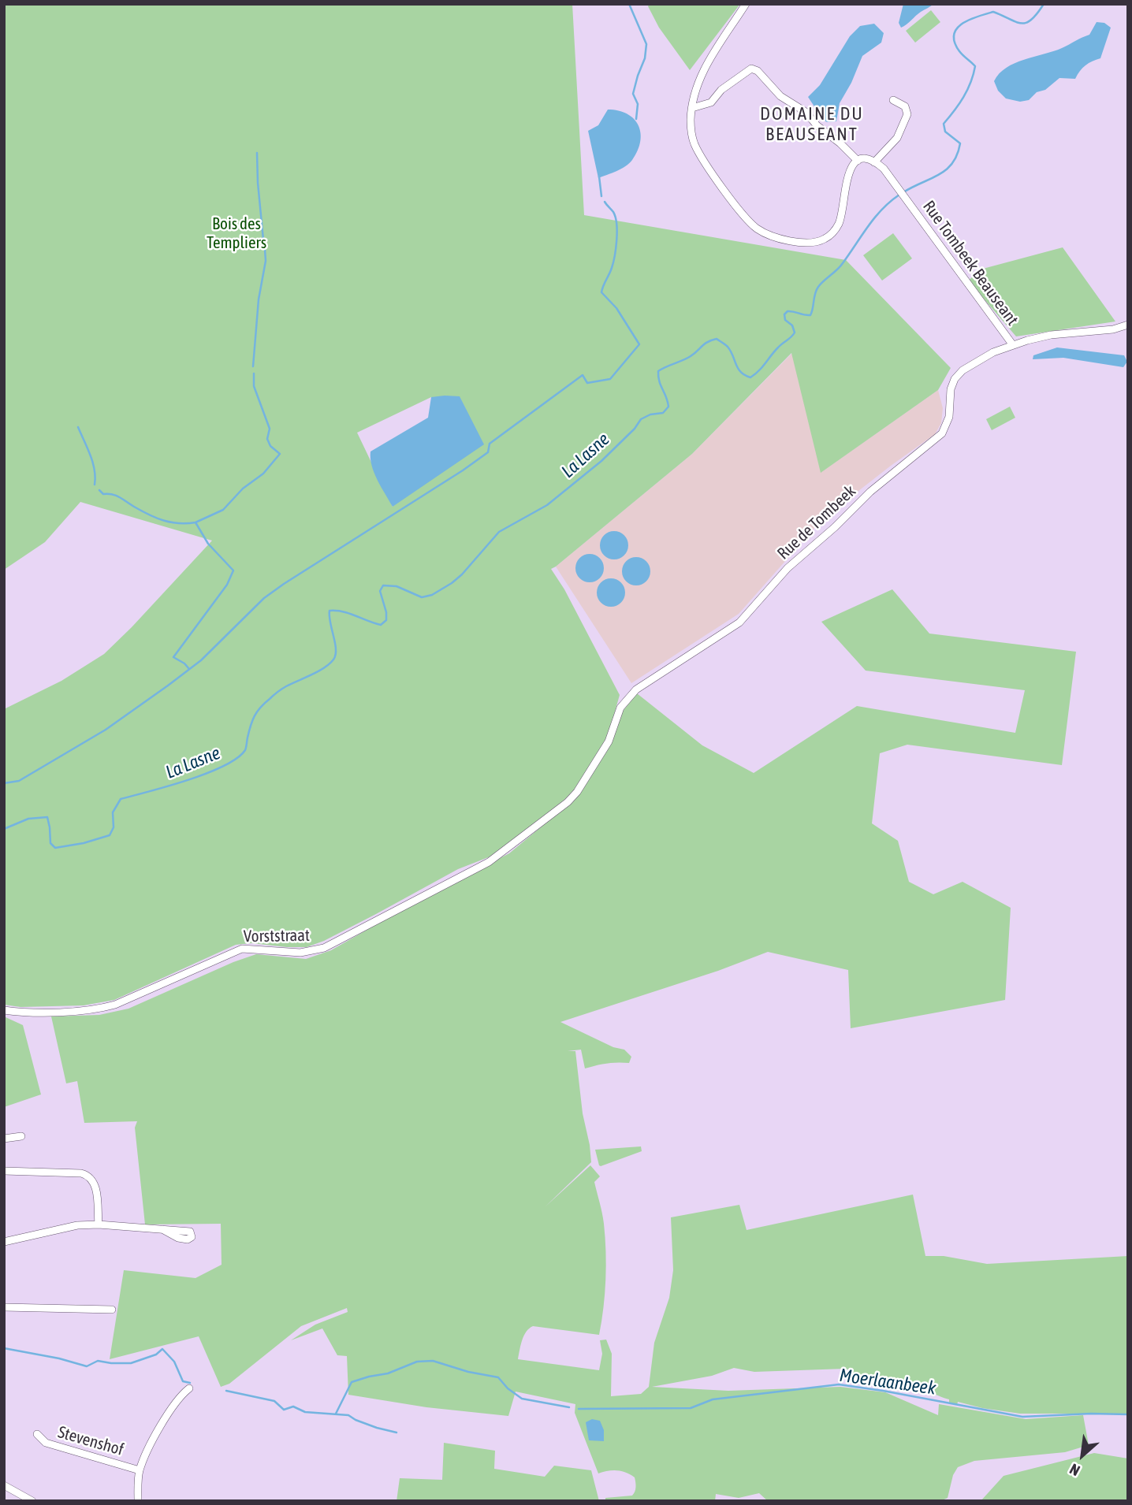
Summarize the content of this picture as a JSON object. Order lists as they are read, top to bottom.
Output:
{
  "streets": {
    "street": [
      "Rue Tombeek Beauseant",
      "Rue de Tombeek",
      "Vorststraat",
      "Stevenshof"
    ]
  },
  "crossings": [
    ["Rue Tombeek Beauseant", "Rue de Tombeek"],
    ["Rue de Tombeek", "Vorststraat"]
  ],
  "districts": ["DOMAINE DU BEAUSEANT"],
  "water": ["La Lasne", "Moerlaanbeek"],
  "parks": ["Bois des Templiers"],
  "north": "bottom left"
}
